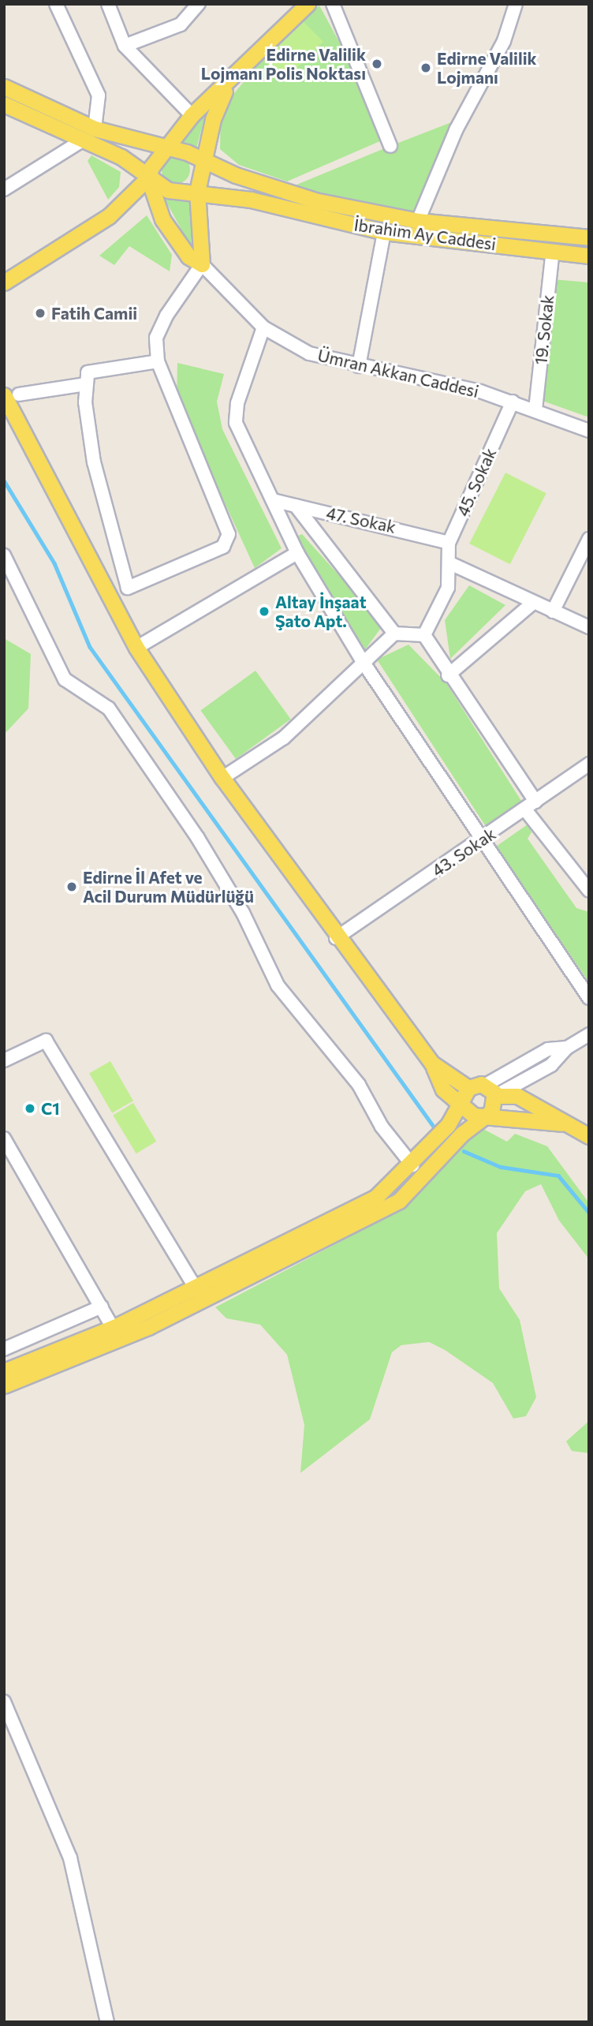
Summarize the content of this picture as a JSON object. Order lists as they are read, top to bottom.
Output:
{
  "streets": {
    "main road": ["İbrahim Ay Caddesi"],
    "street": [
      "19. Sokak",
      "Ümran Akkan Caddesi",
      "45. Sokak",
      "47. Sokak",
      "43. Sokak"
    ]
  },
  "crossings": [
    ["İbrahim Ay Caddesi", "19. Sokak"],
    ["19. Sokak", "Ümran Akkan Caddesi"],
    ["Ümran Akkan Caddesi", "45. Sokak"],
    ["45. Sokak", "47. Sokak"]
  ],
  "places": [
    "Edirne Valilik Lojmanı Polis Noktası",
    "Edirne Valilik Lojmanı",
    "Fatih Camii",
    "Altay İnşaat Şato Apt.",
    "Edirne İl Afet ve Acil Durum Müdürlüğü",
    "C1"
  ]
}
